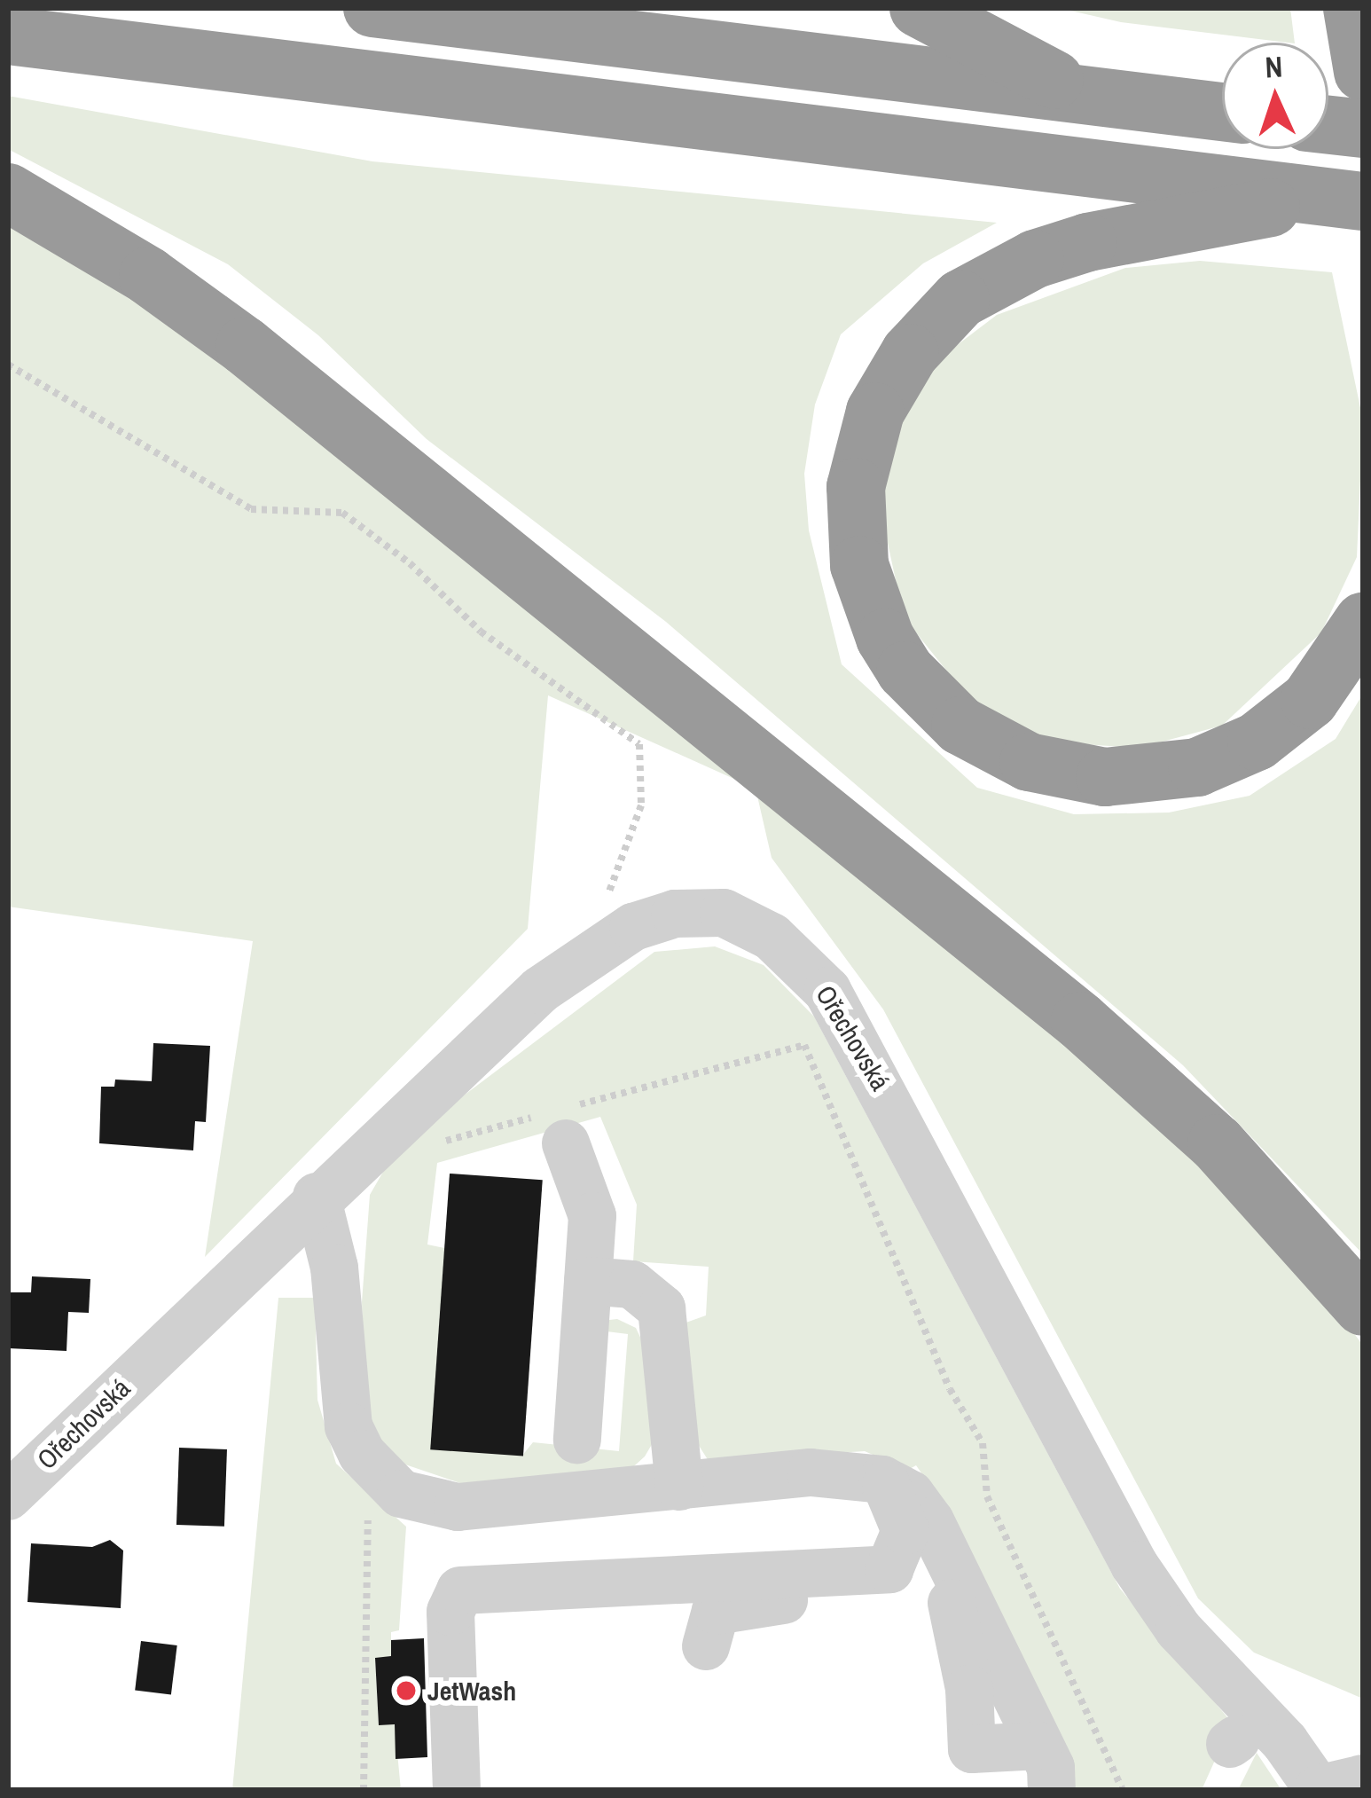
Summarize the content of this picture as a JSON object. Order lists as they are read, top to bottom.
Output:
{
  "streets": {
    "street": ["Ořechovská"]
  },
  "places": ["JetWash"],
  "north": "top"
}
